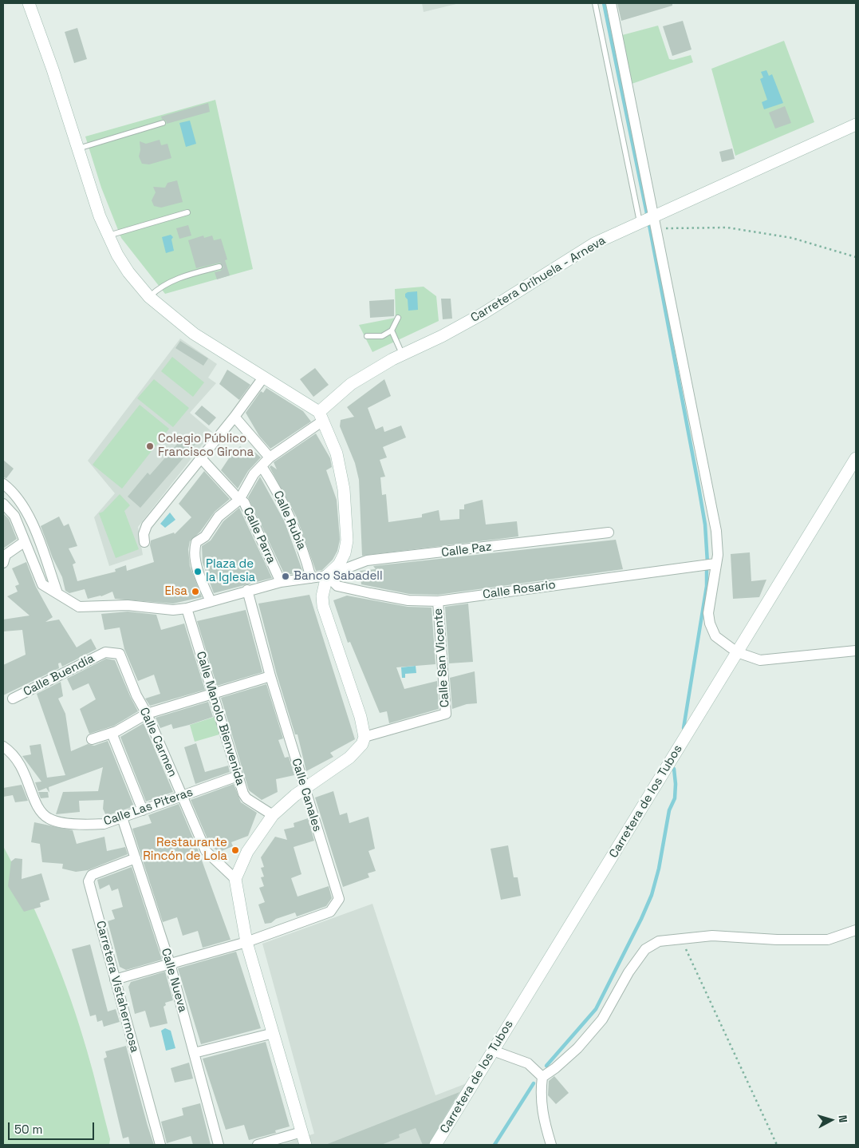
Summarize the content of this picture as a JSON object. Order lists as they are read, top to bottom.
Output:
{
  "streets": {
    "main road": ["Carretera Orihuela - Arneva", "Carretera de los Tubos"],
    "street": [
      "Calle Rubia",
      "Calle Parra",
      "Calle Paz",
      "Calle Rosario",
      "Calle San Vicente",
      "Calle Buendía",
      "Calle Manolo Bienvenida",
      "Calle Carmen",
      "Calle Canales",
      "Calle Las Piteras",
      "Calle Nueva",
      "Carretera Vistahermosa"
    ]
  },
  "crossings": [
    ["Calle Rubia", "Calle Paz"],
    ["Calle Parra", "Calle Paz"],
    ["Calle Paz", "Calle Rosario"],
    ["Calle Paz", "Calle Manolo Bienvenida"],
    ["Calle Paz", "Calle Canales"],
    ["Calle Rosario", "Calle San Vicente"],
    ["Calle Buendía", "Calle Carmen"],
    ["Calle Manolo Bienvenida", "Calle Las Piteras"],
    ["Calle Carmen", "Calle Las Piteras"],
    ["Calle Canales", "Calle Nueva"],
    ["Calle Canales", "Carretera Vistahermosa"],
    ["Calle Las Piteras", "Calle Nueva"],
    ["Calle Nueva", "Carretera Vistahermosa"]
  ],
  "places": [
    "Colegio Público Francisco Girona",
    "Plaza de la Iglesia",
    "Banco Sabadell",
    "Elsa",
    "Restaurante Rincón de Lola"
  ],
  "scale_bar": "50 m",
  "north": "right"
}
